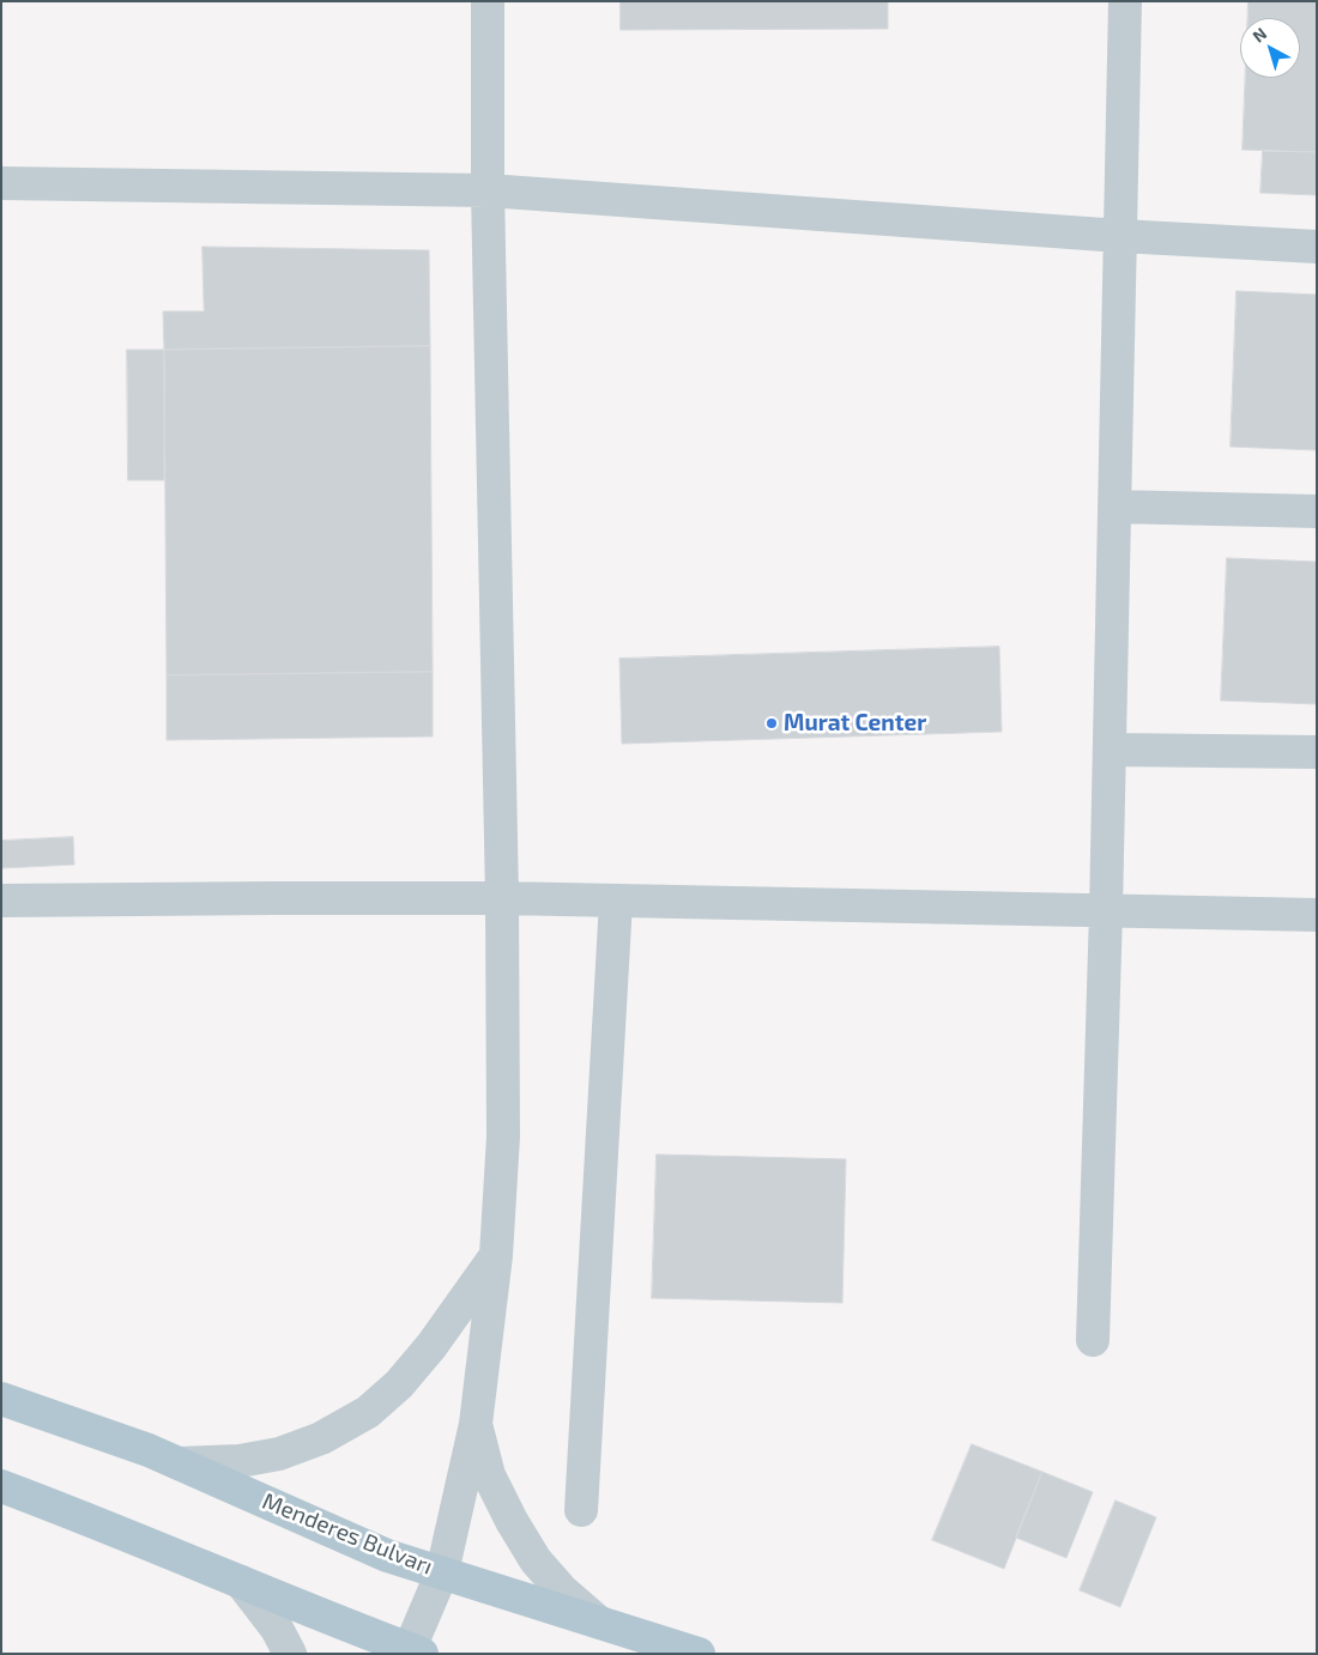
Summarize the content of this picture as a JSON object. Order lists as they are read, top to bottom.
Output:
{
  "streets": {
    "main road": ["Menderes Bulvarı"]
  },
  "places": ["Murat Center"],
  "north": "top left"
}
